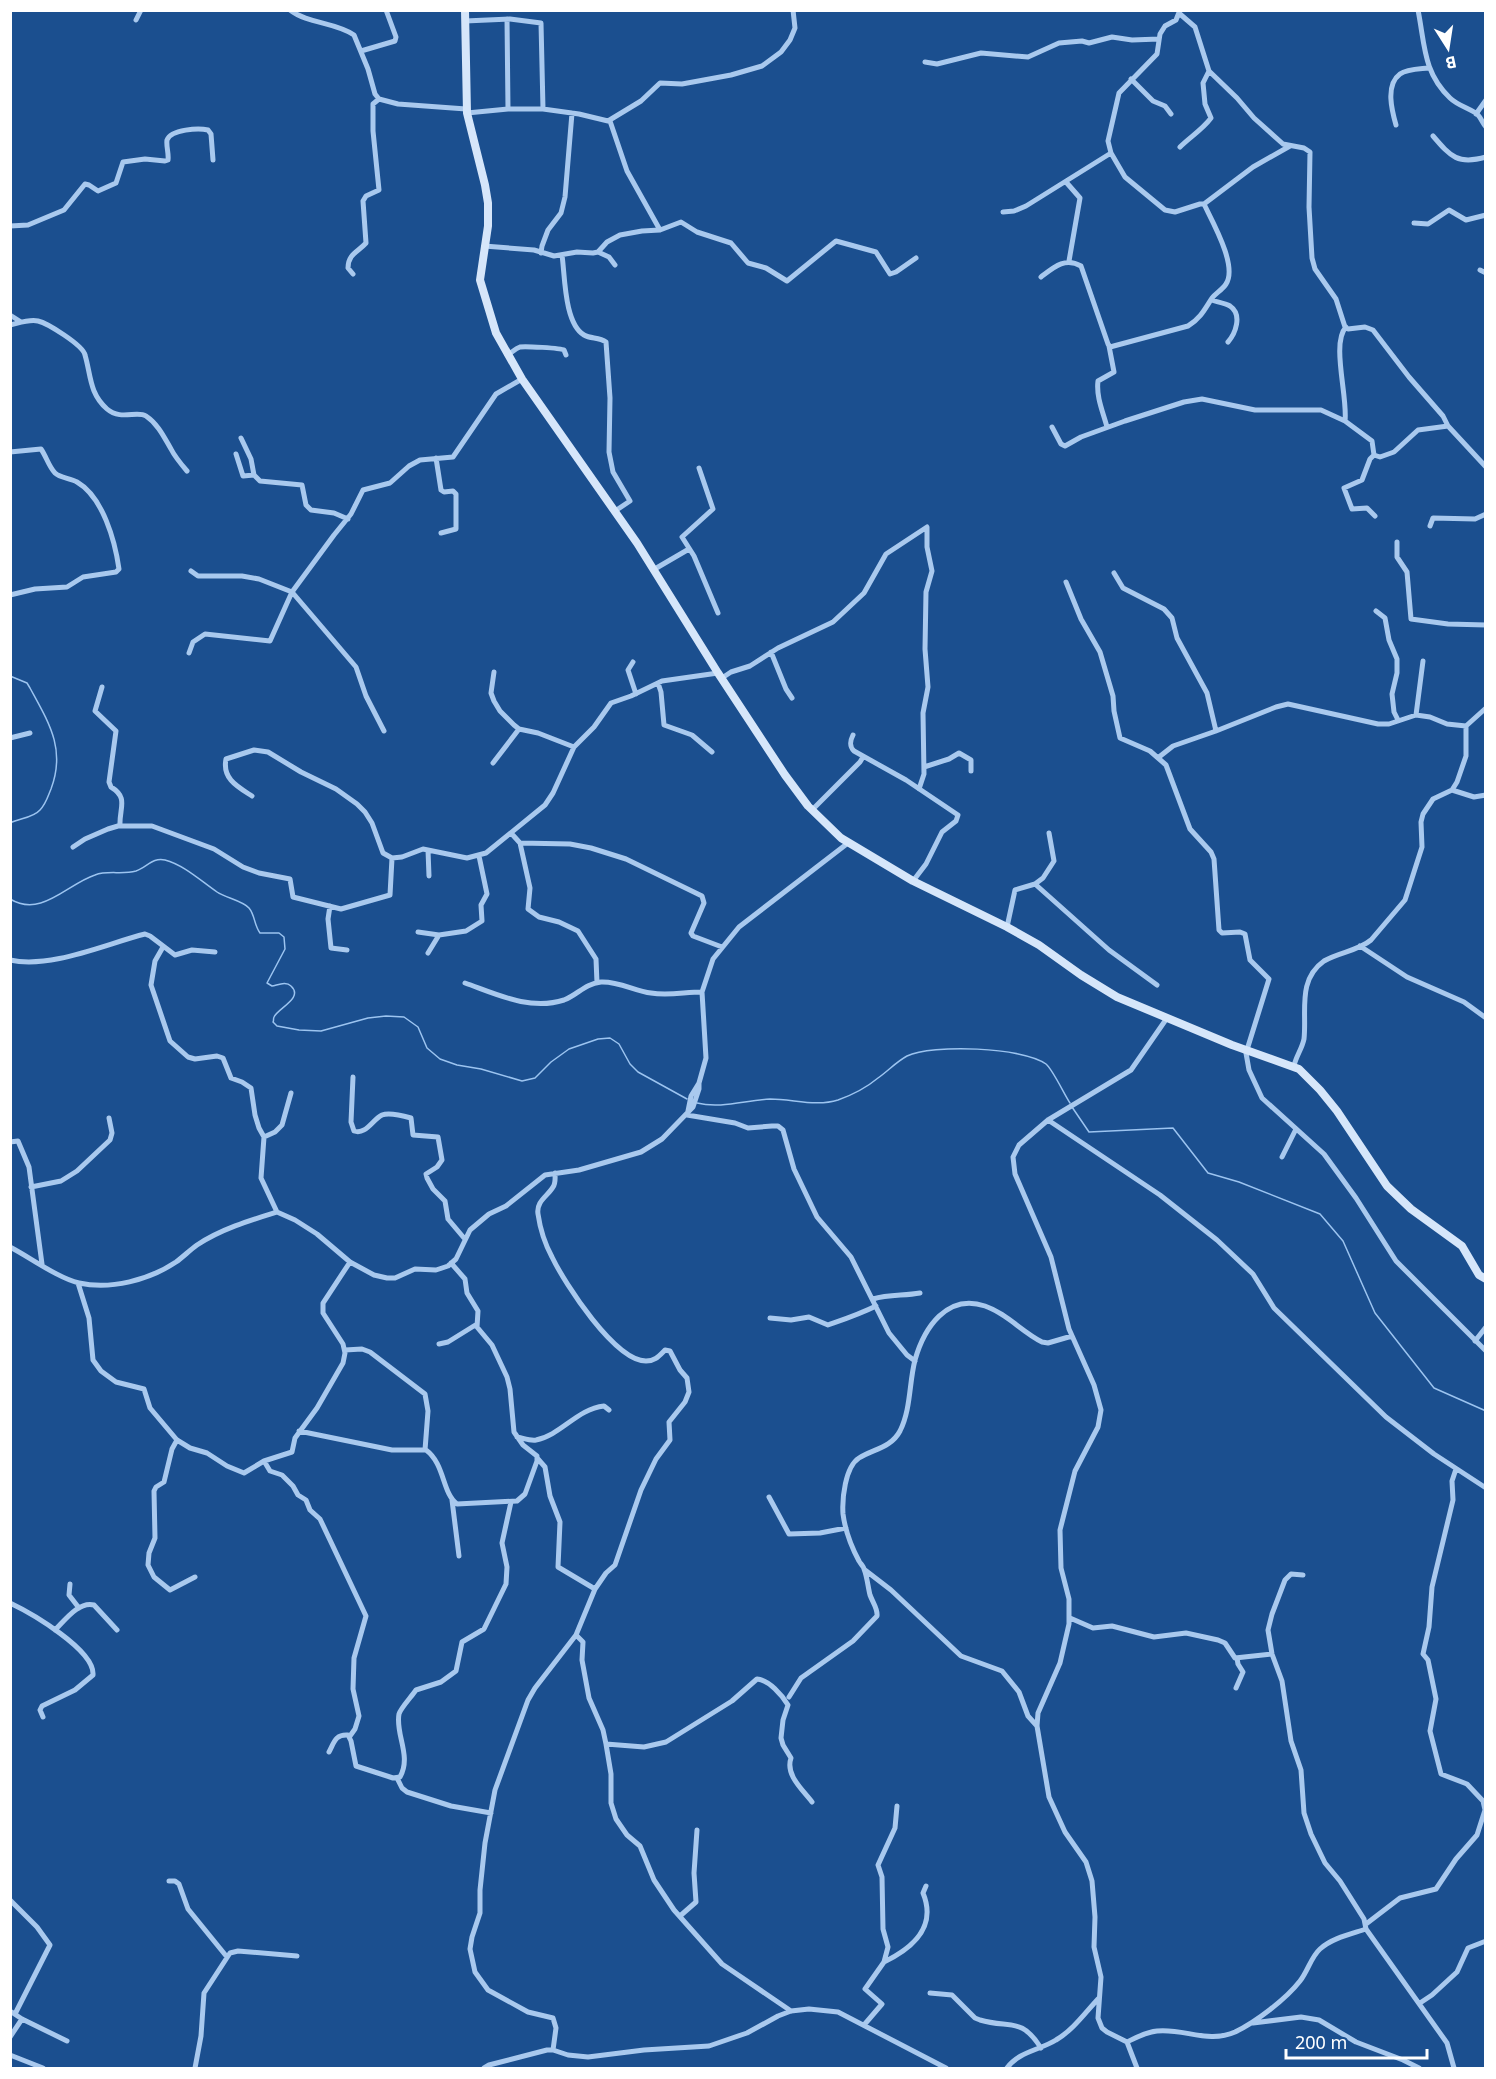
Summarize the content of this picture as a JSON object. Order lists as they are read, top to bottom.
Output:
{
  "scale_bar": "200 m",
  "north": "bottom"
}
